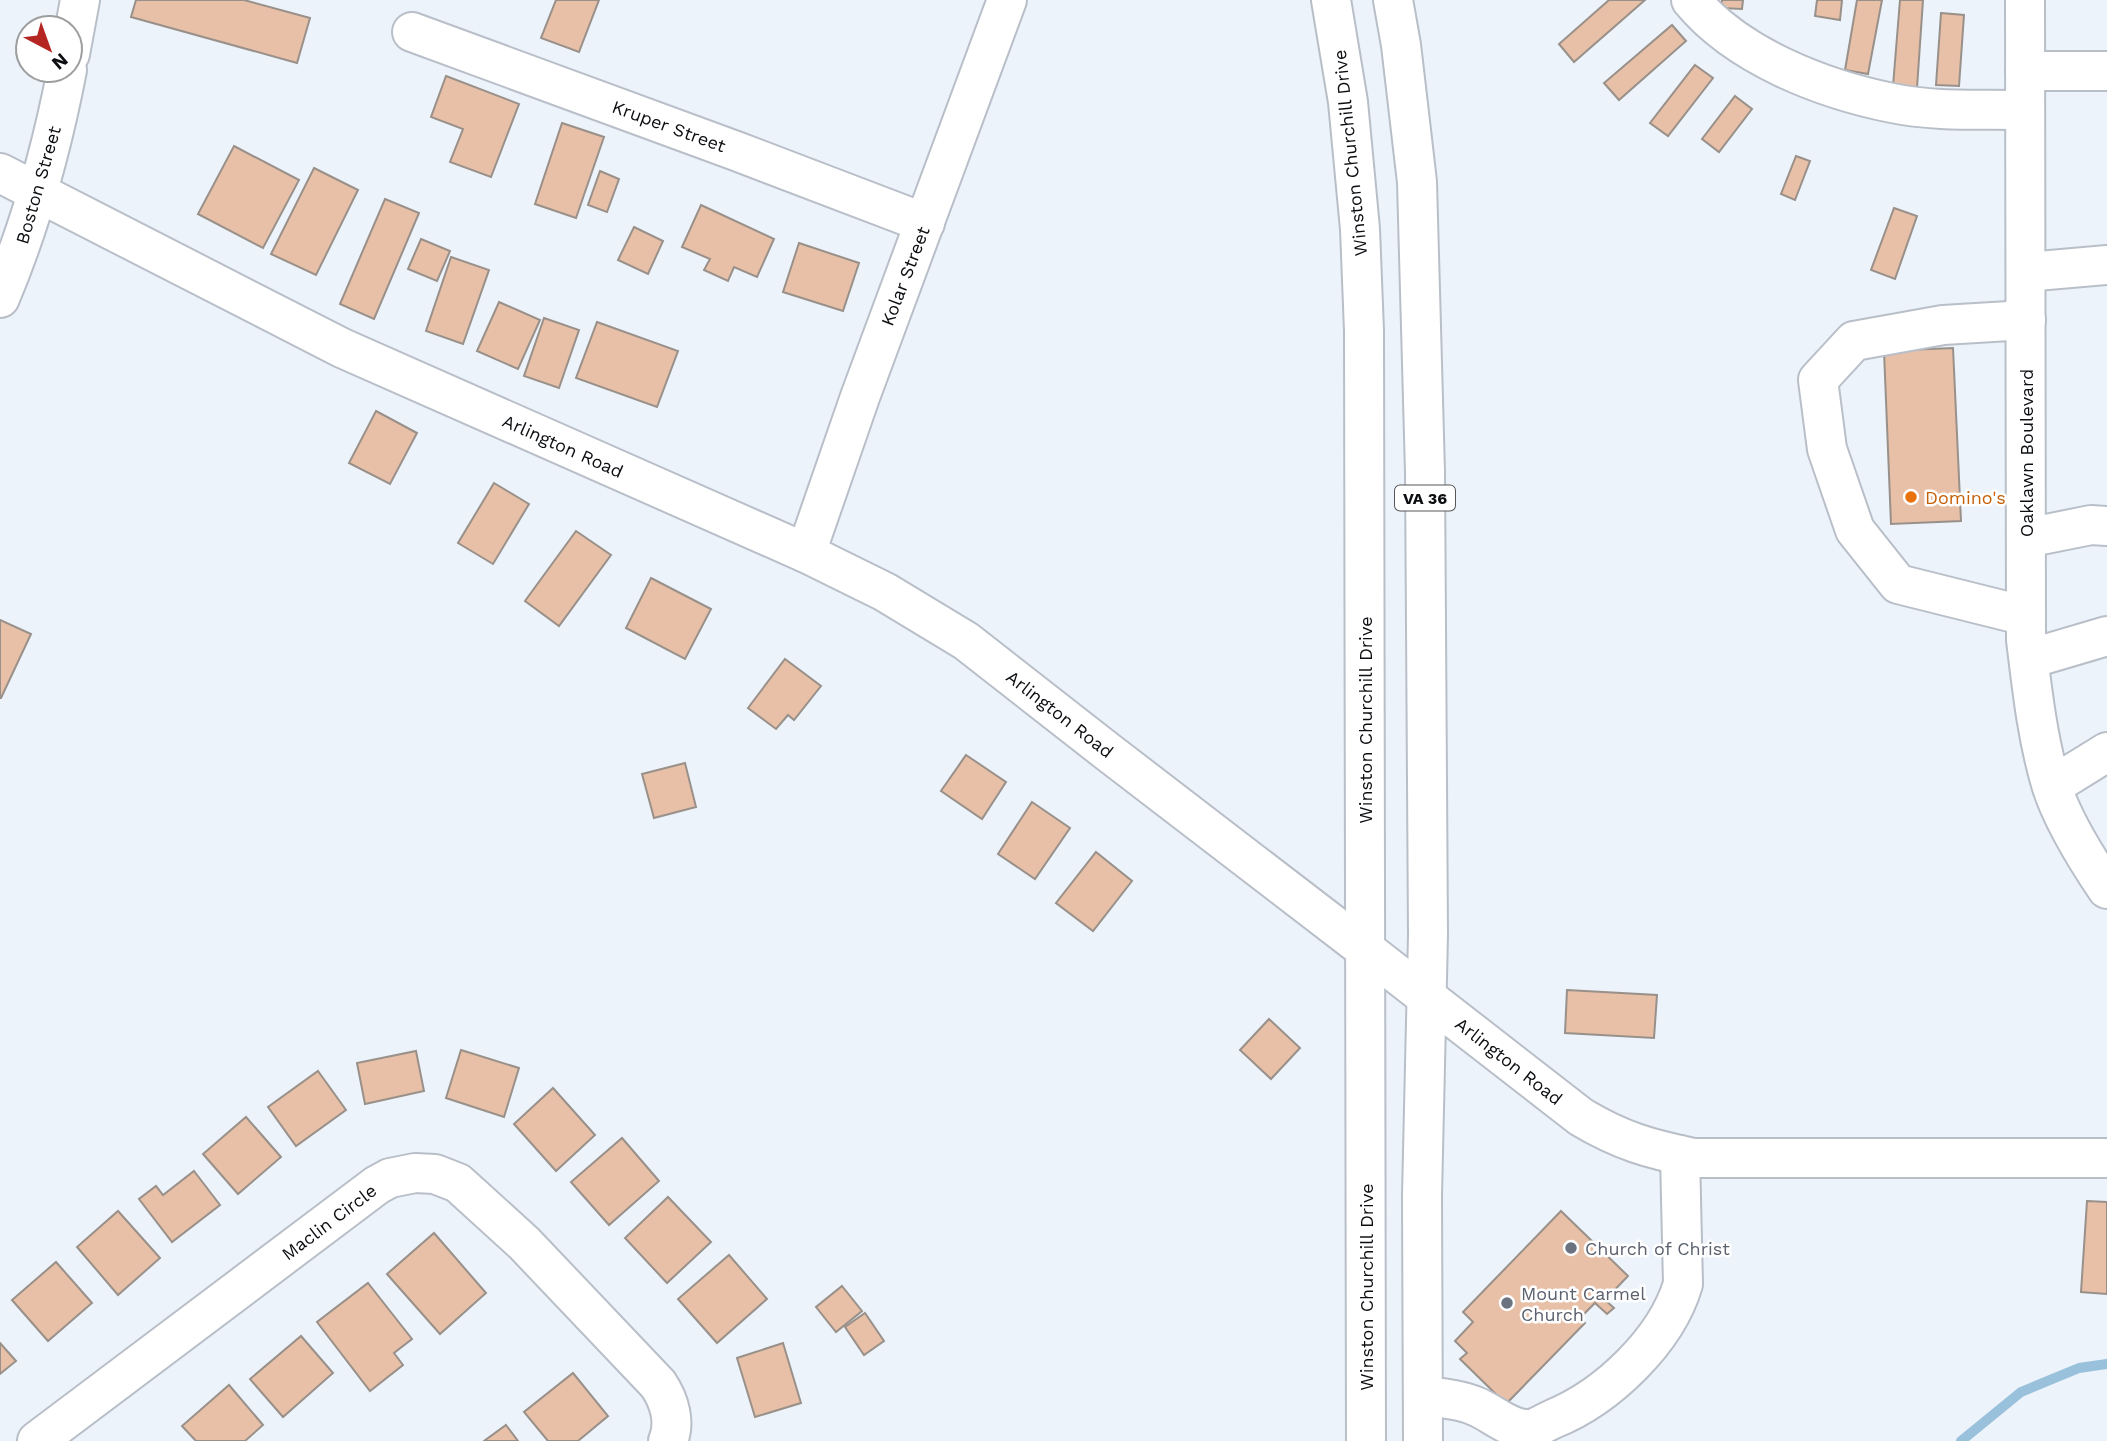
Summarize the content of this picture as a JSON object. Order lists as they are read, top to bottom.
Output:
{
  "streets": {
    "main road": [
      "Kruper Street",
      "Winston Churchill Drive",
      "Boston Street",
      "Kolar Street",
      "Arlington Road",
      "Oaklawn Boulevard",
      "VA 36",
      "Maclin Circle"
    ]
  },
  "crossings": [
    ["Kruper Street", "Kolar Street"],
    ["Winston Churchill Drive", "Arlington Road"],
    ["Boston Street", "Arlington Road"],
    ["Kolar Street", "Arlington Road"],
    ["Arlington Road", "VA 36"]
  ],
  "places": ["Domino's", "Church of Christ", "Mount Carmel Church"],
  "north": "bottom right"
}
